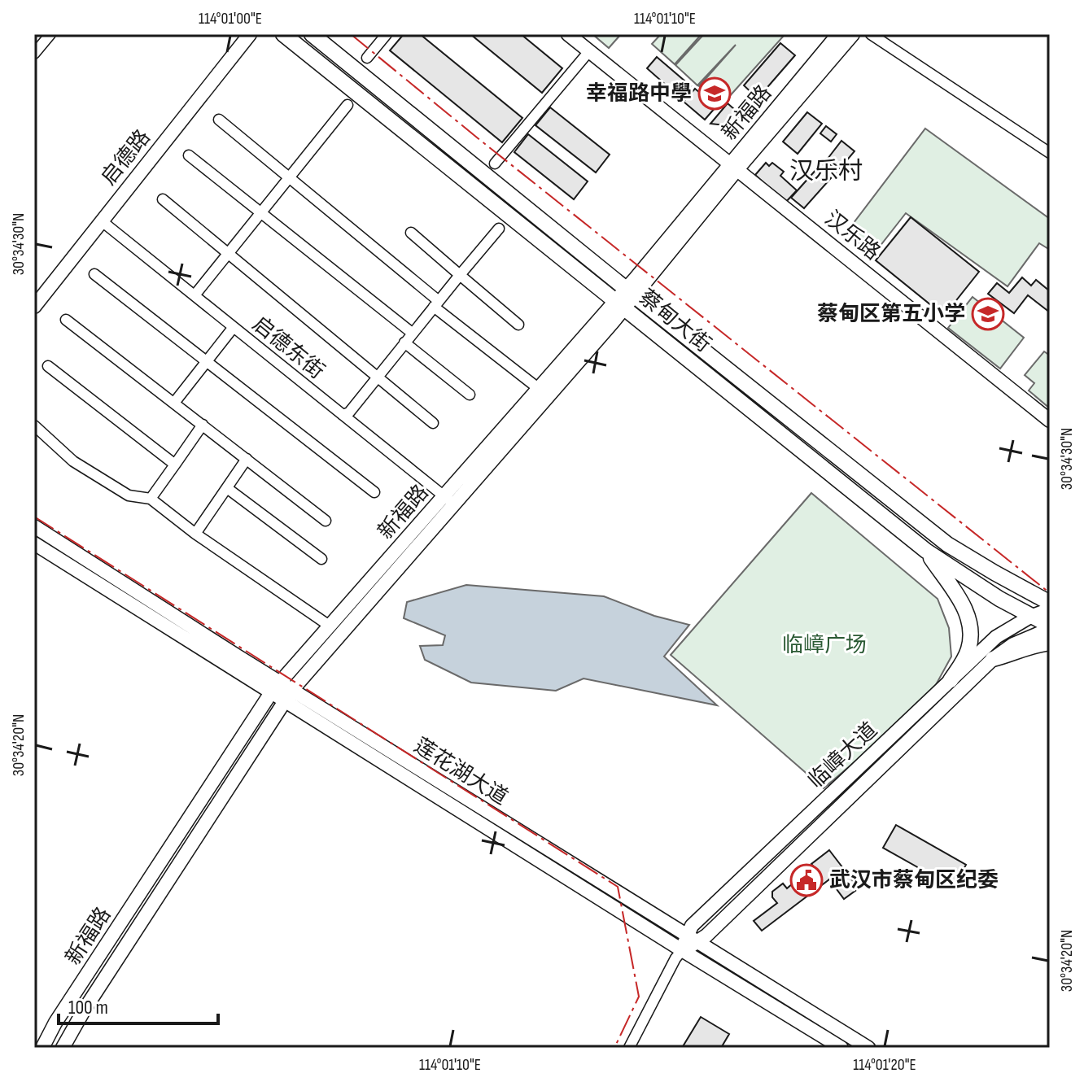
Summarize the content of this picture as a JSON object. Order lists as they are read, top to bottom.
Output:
{
  "streets": {
    "main road": ["蔡甸大街"],
    "street": [
      "新福路",
      "启德路",
      "汉乐路",
      "启德东街",
      "临嶂大道",
      "莲花湖大道"
    ]
  },
  "crossings": [
    ["新福路", "汉乐路"],
    ["新福路", "蔡甸大街"],
    ["新福路", "启德东街"],
    ["新福路", "莲花湖大道"],
    ["启德路", "启德东街"],
    ["蔡甸大街", "临嶂大道"],
    ["临嶂大道", "莲花湖大道"]
  ],
  "districts": ["汉乐村"],
  "parks": ["临嶂广场"],
  "places": {
    "school or university": ["幸福路中學", "蔡甸区第五小学"],
    "public building": ["武汉市蔡甸区纪委"]
  },
  "scale_bar": "100 m",
  "coordinates": [
    "114°01'00\"E",
    "114°01'10\"E",
    "30°34'30\"N",
    "30°34'20\"N",
    "114°01'20\"E"
  ]
}
